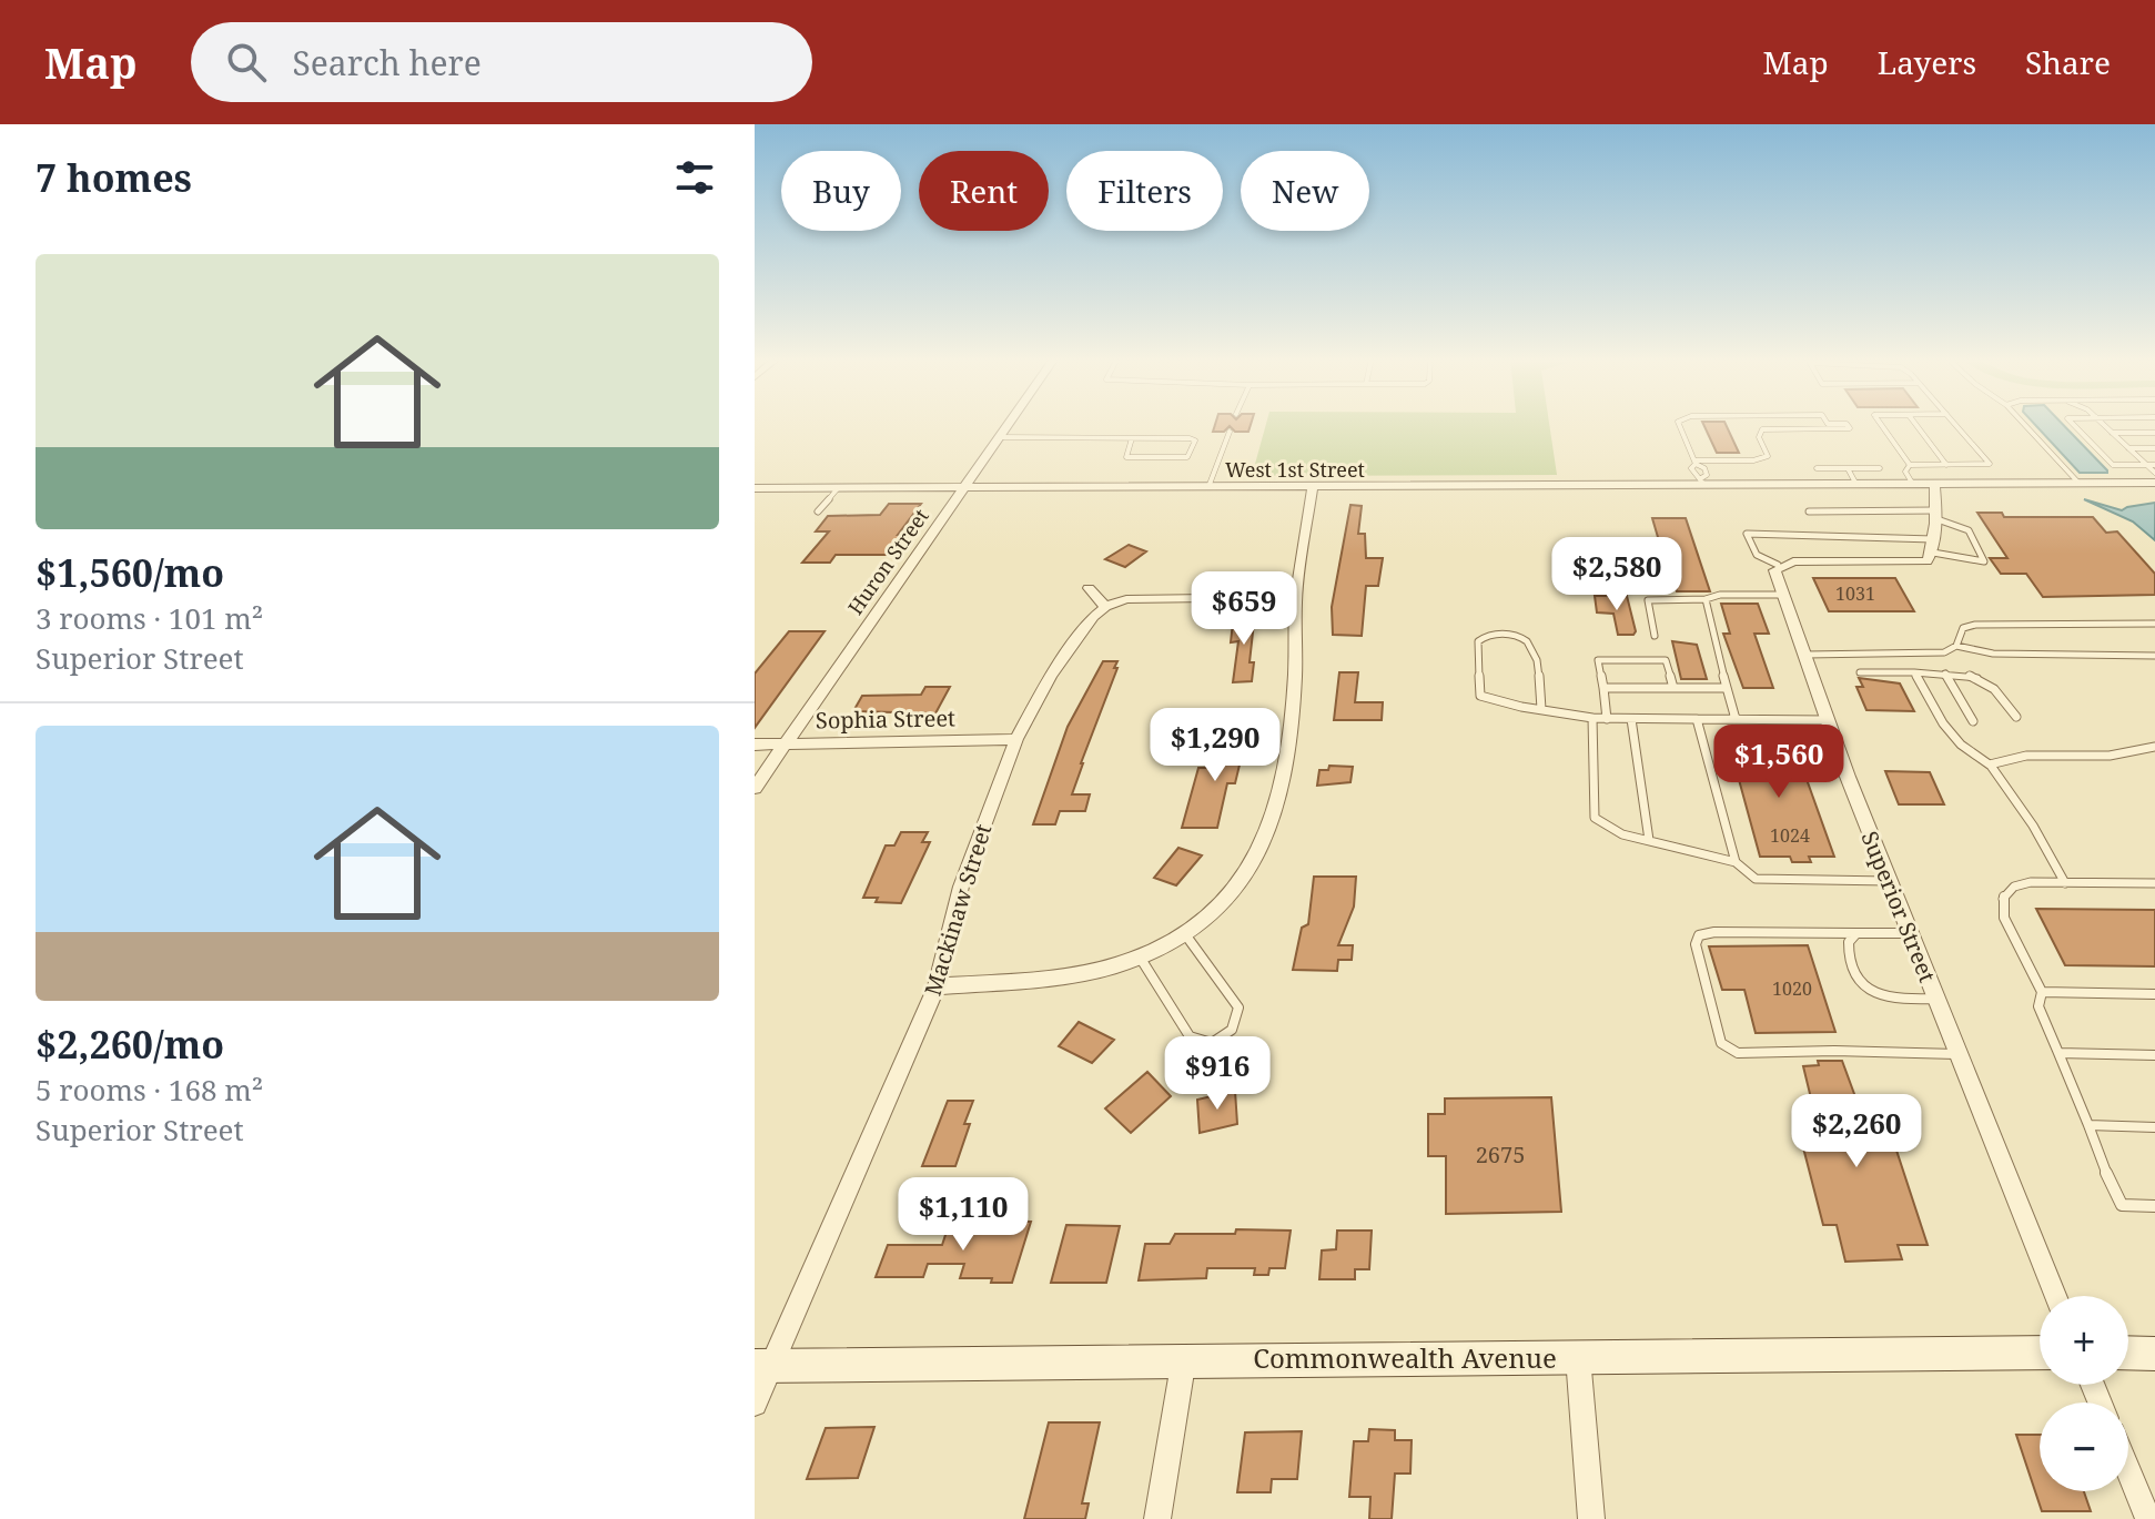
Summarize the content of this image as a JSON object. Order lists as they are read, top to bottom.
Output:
{
  "streets": {
    "main road": ["Commonwealth Avenue"],
    "street": [
      "West 1st Street",
      "Huron Street",
      "Sophia Street",
      "Superior Street",
      "Mackinaw Street"
    ]
  },
  "crossings": [
    ["West 1st Street", "Huron Street"],
    ["Huron Street", "Sophia Street"],
    ["Sophia Street", "Mackinaw Street"],
    ["Mackinaw Street", "Commonwealth Avenue"]
  ],
  "house_numbers": [
    "1031",
    "1024",
    "1020",
    "2675"
  ],
  "page": {
    "header": "Map",
    "search": "Search here",
    "nav": ["Map", "Layers", "Share"],
    "heading": "7 homes",
    "chip": [
      "Buy",
      "Rent",
      "Filters",
      "New"
    ],
    "list": [
      {
        "name": "$1,560/mo",
        "note": "3 rooms · 101 m² · Superior Street"
      },
      {
        "name": "$2,260/mo",
        "note": "5 rooms · 168 m² · Superior Street"
      }
    ],
    "price": [
      "$2,580",
      "$659",
      "$1,290",
      "$1,560",
      "$916",
      "$2,260",
      "$1,110"
    ],
    "map_buttons": ["+", "−"]
  }
}
